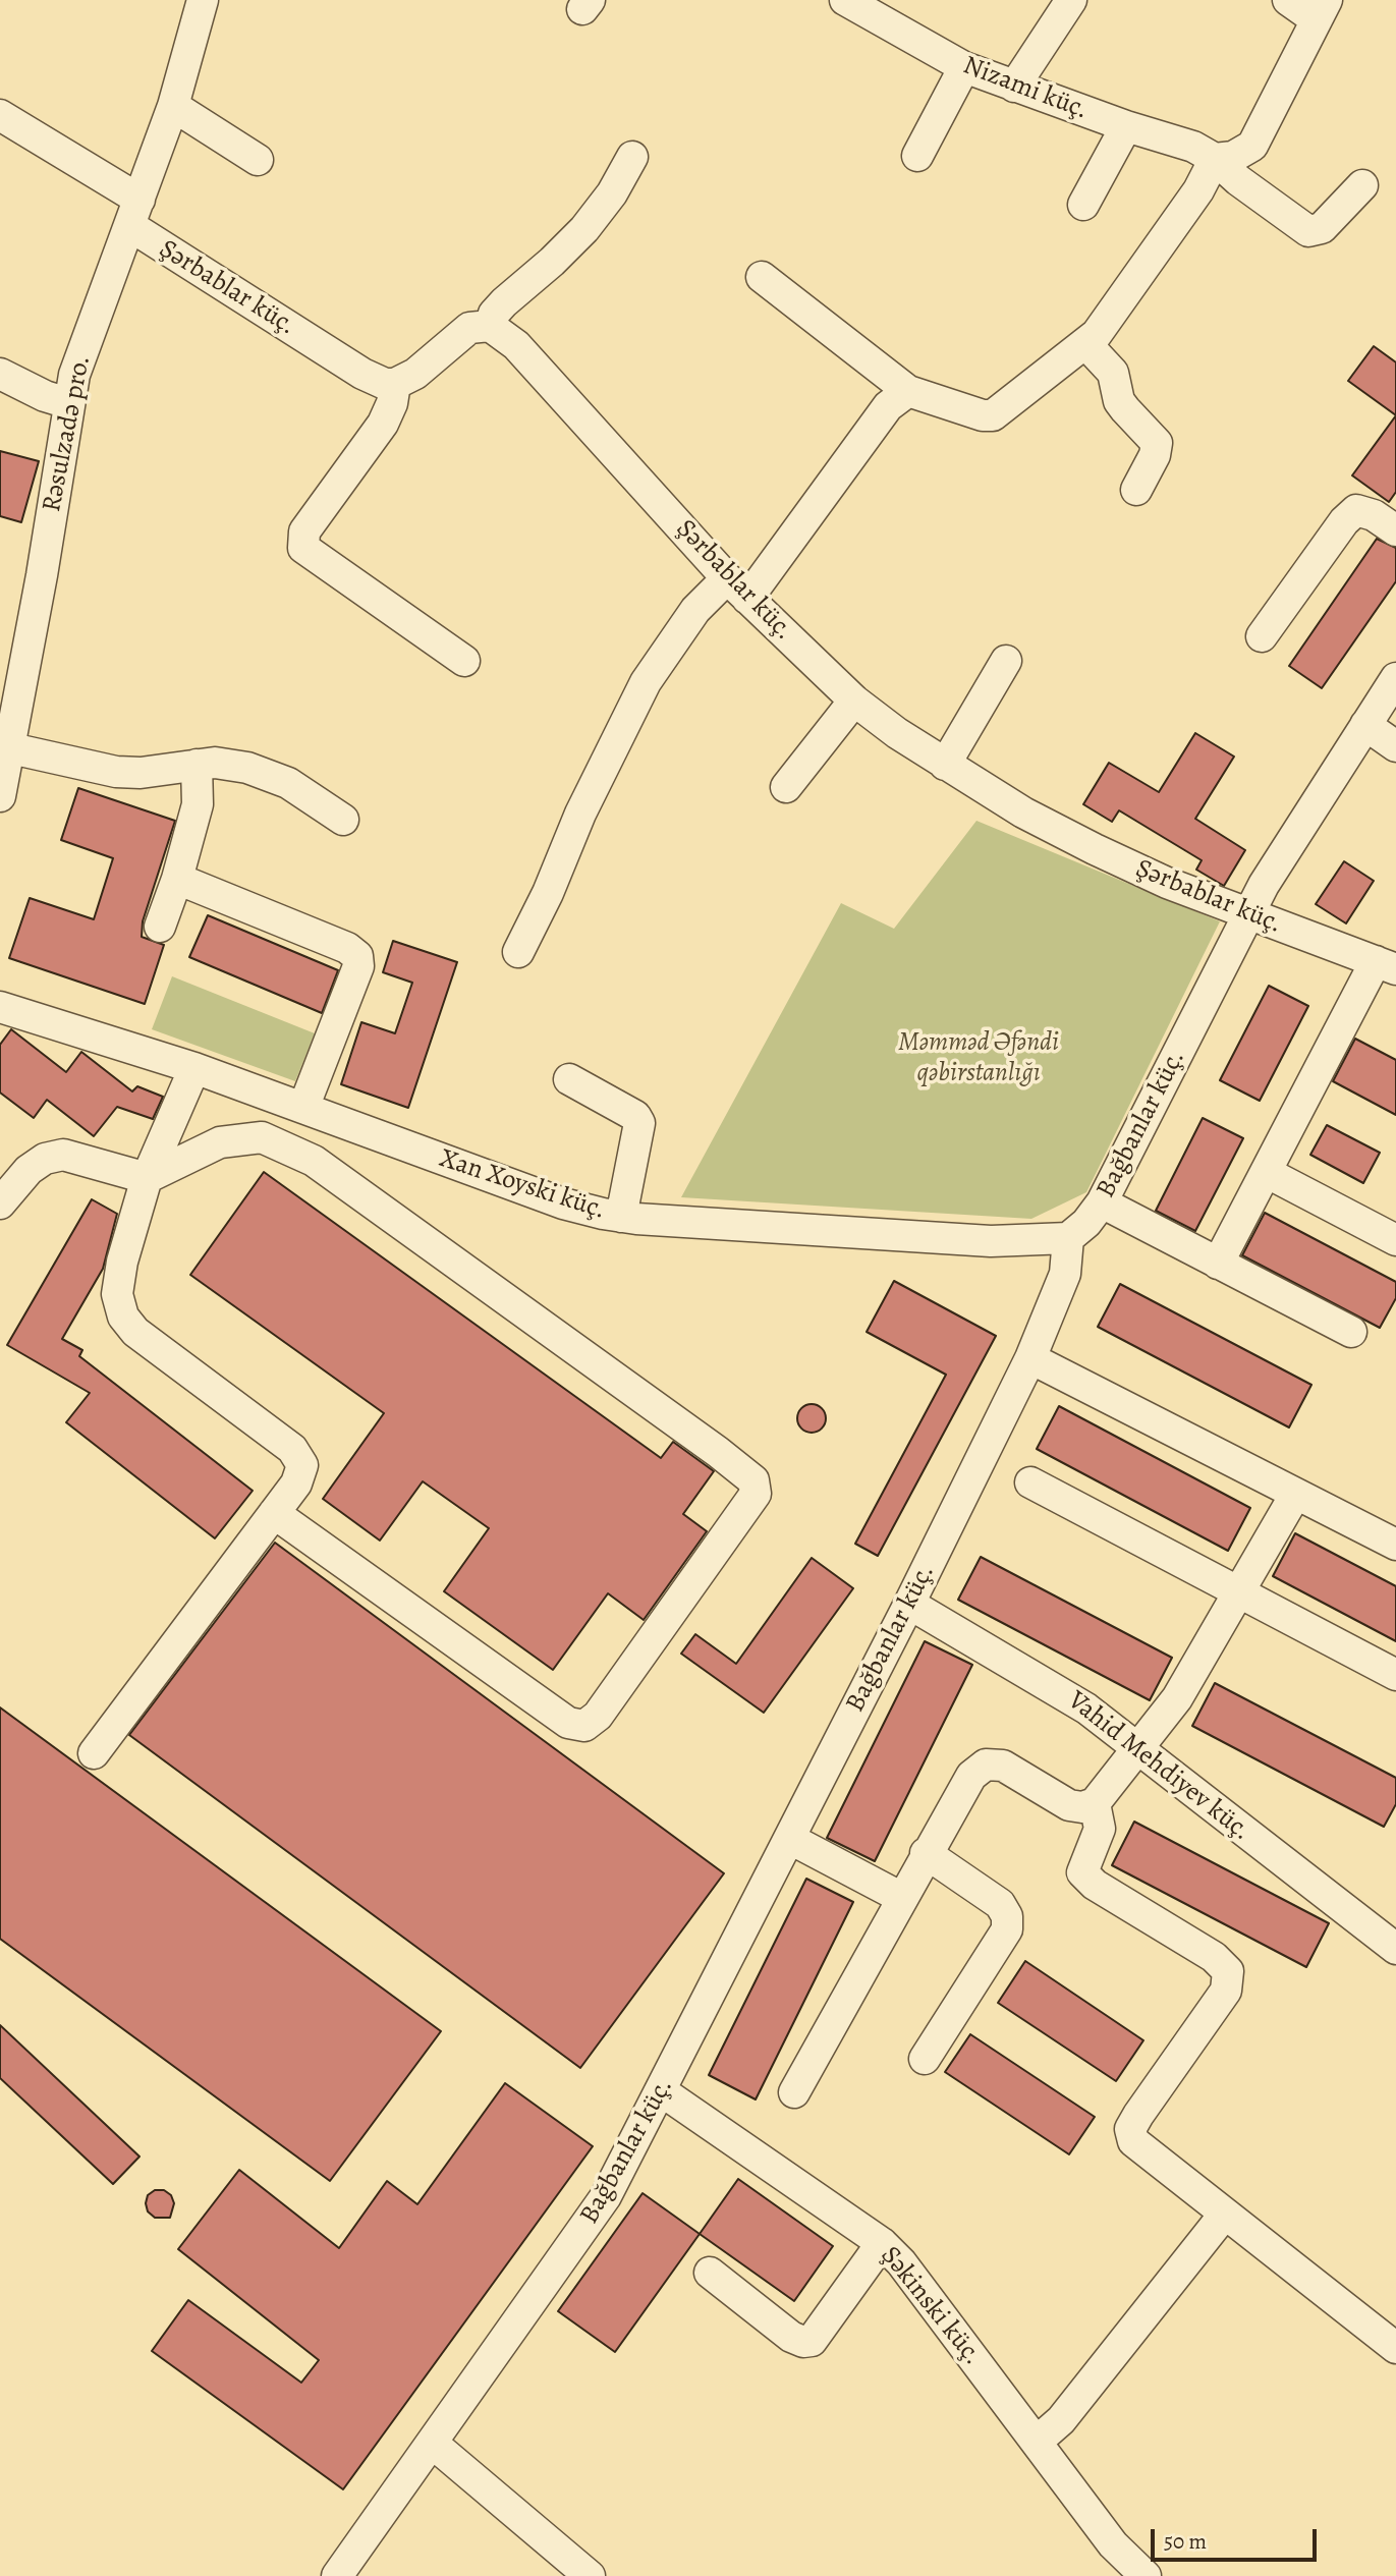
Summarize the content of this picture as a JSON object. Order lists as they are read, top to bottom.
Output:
{
  "streets": {
    "street": [
      "Nizami küç.",
      "Şərbablar küç.",
      "Rəsulzadə pro.",
      "Bağbanlar küç.",
      "Xan Xoyski küç.",
      "Vahid Mehdiyev küç.",
      "Şəkinski küç."
    ]
  },
  "crossings": [
    ["Şərbablar küç.", "Rəsulzadə pro."],
    ["Şərbablar küç.", "Bağbanlar küç."],
    ["Bağbanlar küç.", "Xan Xoyski küç."],
    ["Bağbanlar küç.", "Vahid Mehdiyev küç."],
    ["Bağbanlar küç.", "Şəkinski küç."]
  ],
  "parks": ["Məmməd Əfəndi qəbirstanlığı"],
  "scale_bar": "50 m"
}
